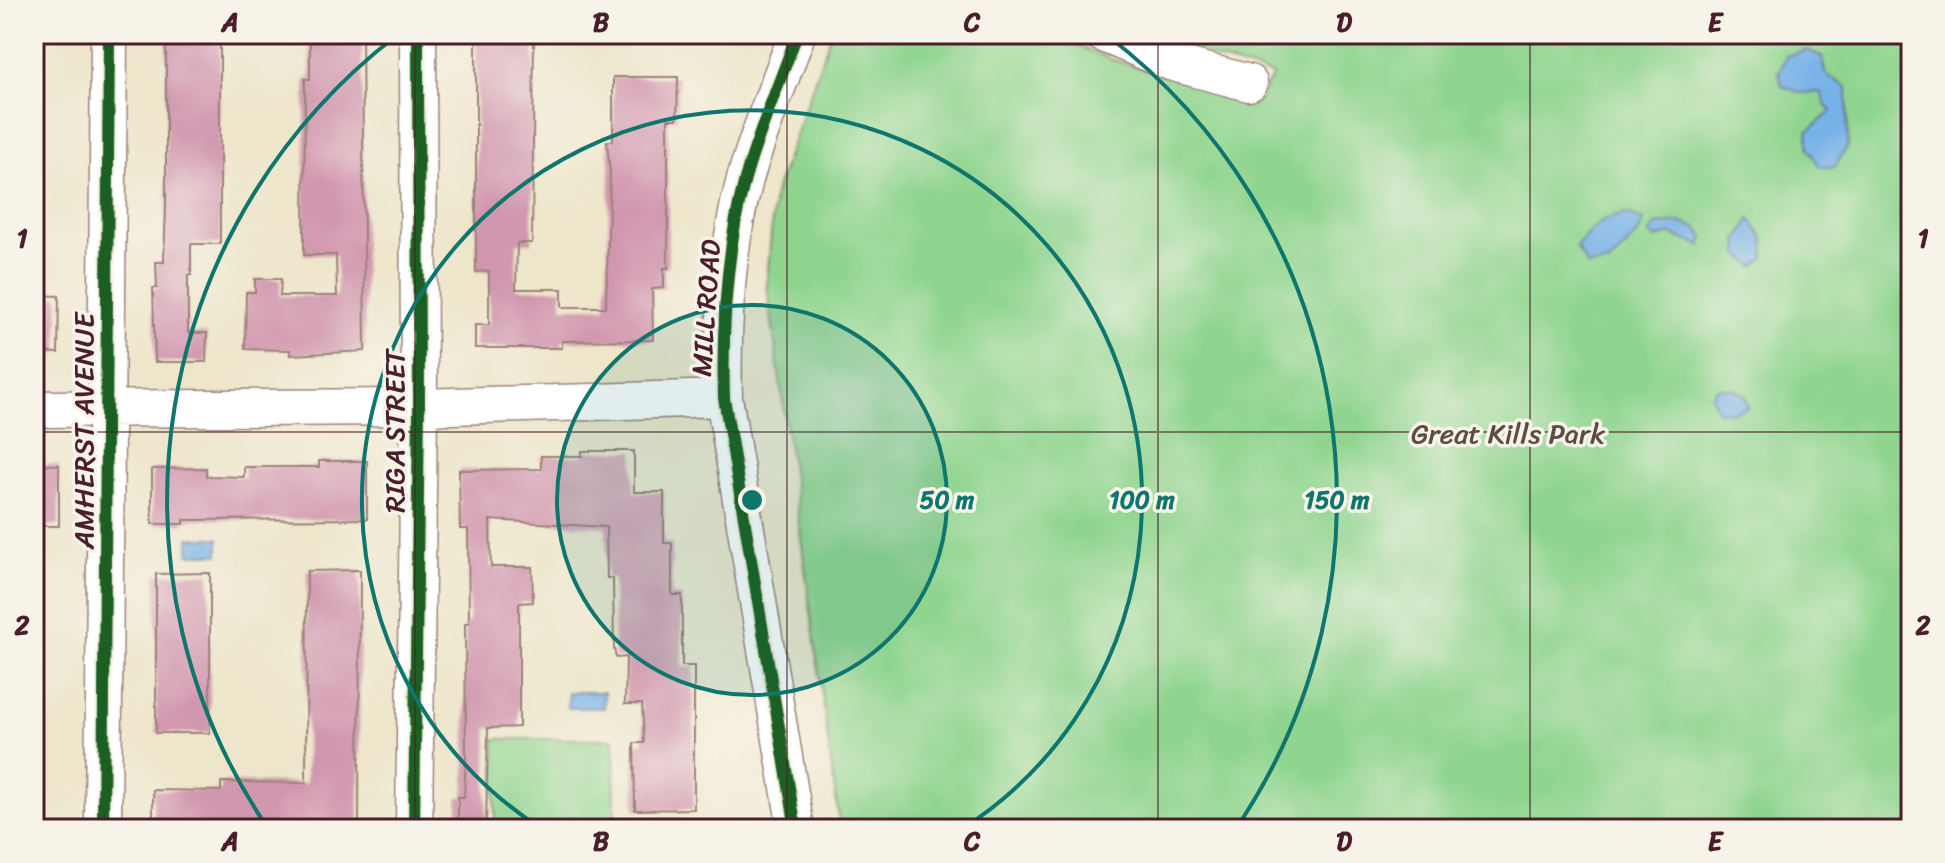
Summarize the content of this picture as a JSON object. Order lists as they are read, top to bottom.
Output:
{
  "streets": {
    "street": ["MILL ROAD", "AMHERST AVENUE", "RIGA STREET"]
  },
  "parks": ["Great Kills Park"],
  "grid": {
    "columns": [
      "A",
      "B",
      "C",
      "D",
      "E"
    ],
    "rows": ["1", "2"]
  },
  "rings": ["50 m", "100 m", "150 m"]
}
